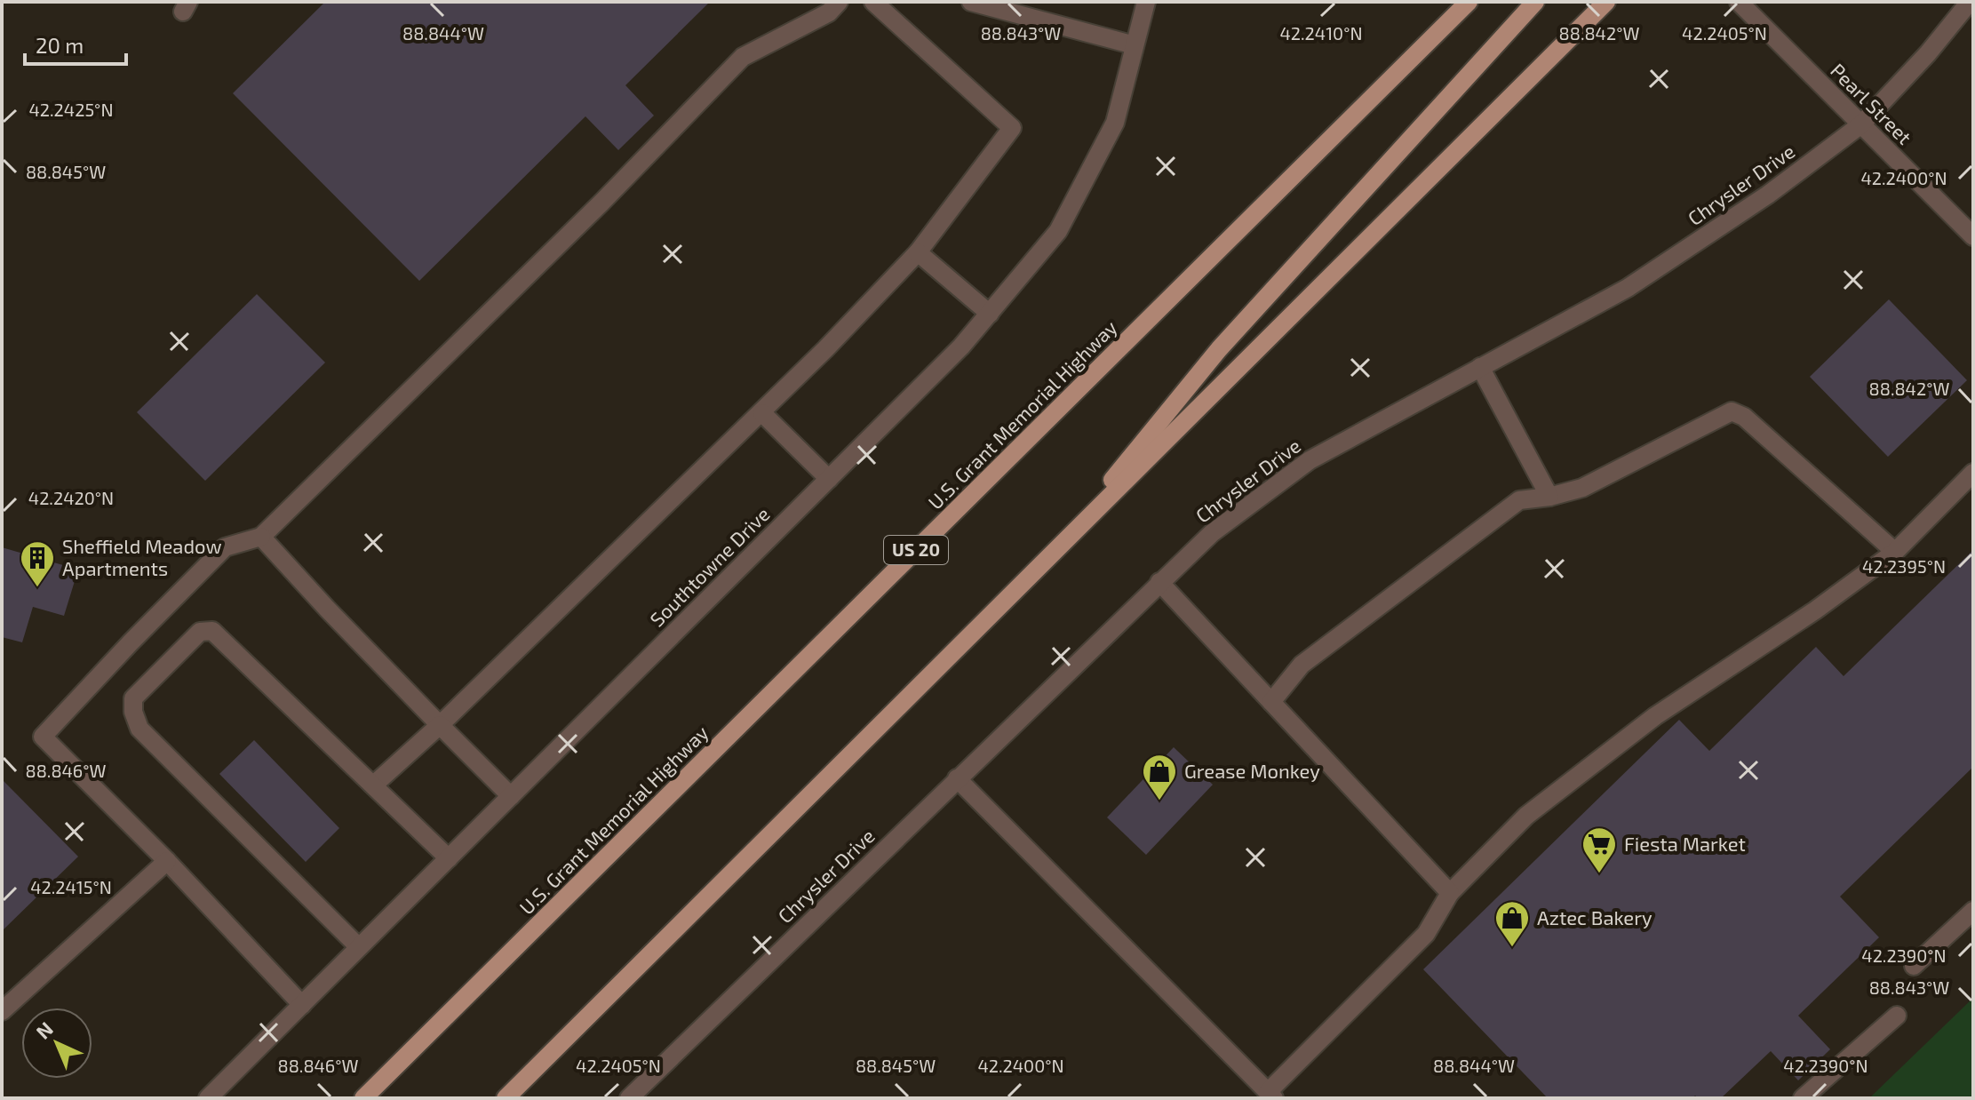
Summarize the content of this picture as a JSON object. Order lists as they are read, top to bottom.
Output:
{
  "streets": {
    "main road": ["U.S. Grant Memorial Highway", "US 20"],
    "street": ["Pearl Street", "Chrysler Drive", "Southtowne Drive"]
  },
  "crossings": [
    ["Pearl Street", "Chrysler Drive"]
  ],
  "places": {
    "building": ["Sheffield Meadow Apartments"],
    "shop": ["Grease Monkey", "Aztec Bakery"],
    "supermarket": ["Fiesta Market"]
  },
  "scale_bar": "20 m",
  "north": "top left",
  "coordinates": [
    "42.2410°N",
    "42.2405°N",
    "88.842°W",
    "88.844°W",
    "88.843°W",
    "42.2425°N",
    "88.845°W",
    "42.2400°N",
    "42.2420°N",
    "42.2395°N",
    "88.846°W",
    "42.2415°N",
    "42.2390°N"
  ]
}
